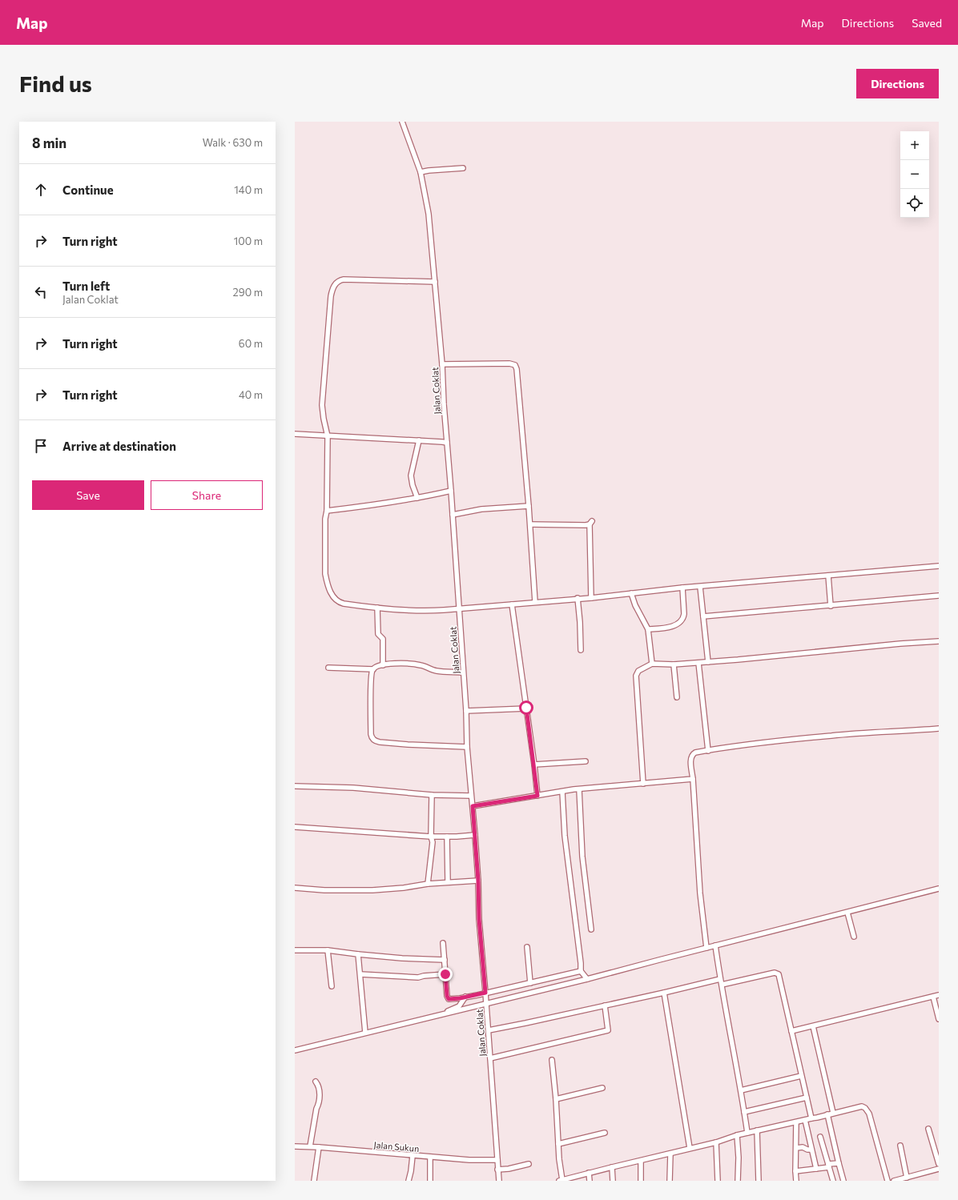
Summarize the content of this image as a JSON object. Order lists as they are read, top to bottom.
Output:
{
  "streets": {
    "street": ["Jalan Coklat", "Jalan Sukun"]
  },
  "crossings": [
    ["Jalan Coklat", "Jalan Sukun"]
  ],
  "page": {
    "header": "Map",
    "nav": ["Map", "Directions", "Saved"],
    "buttons": [
      "Directions",
      ["Save", "Share"]
    ],
    "title": "Find us",
    "heading": ["8 min", "Walk · 630 m"],
    "map_buttons": ["+", "−"],
    "list": [
      ["Continue", "140 m"],
      ["Turn right", "100 m"],
      ["Turn left", "Jalan Coklat", "290 m"],
      ["Turn right", "60 m"],
      ["Turn right", "40 m"],
      "Arrive at destination"
    ]
  }
}
